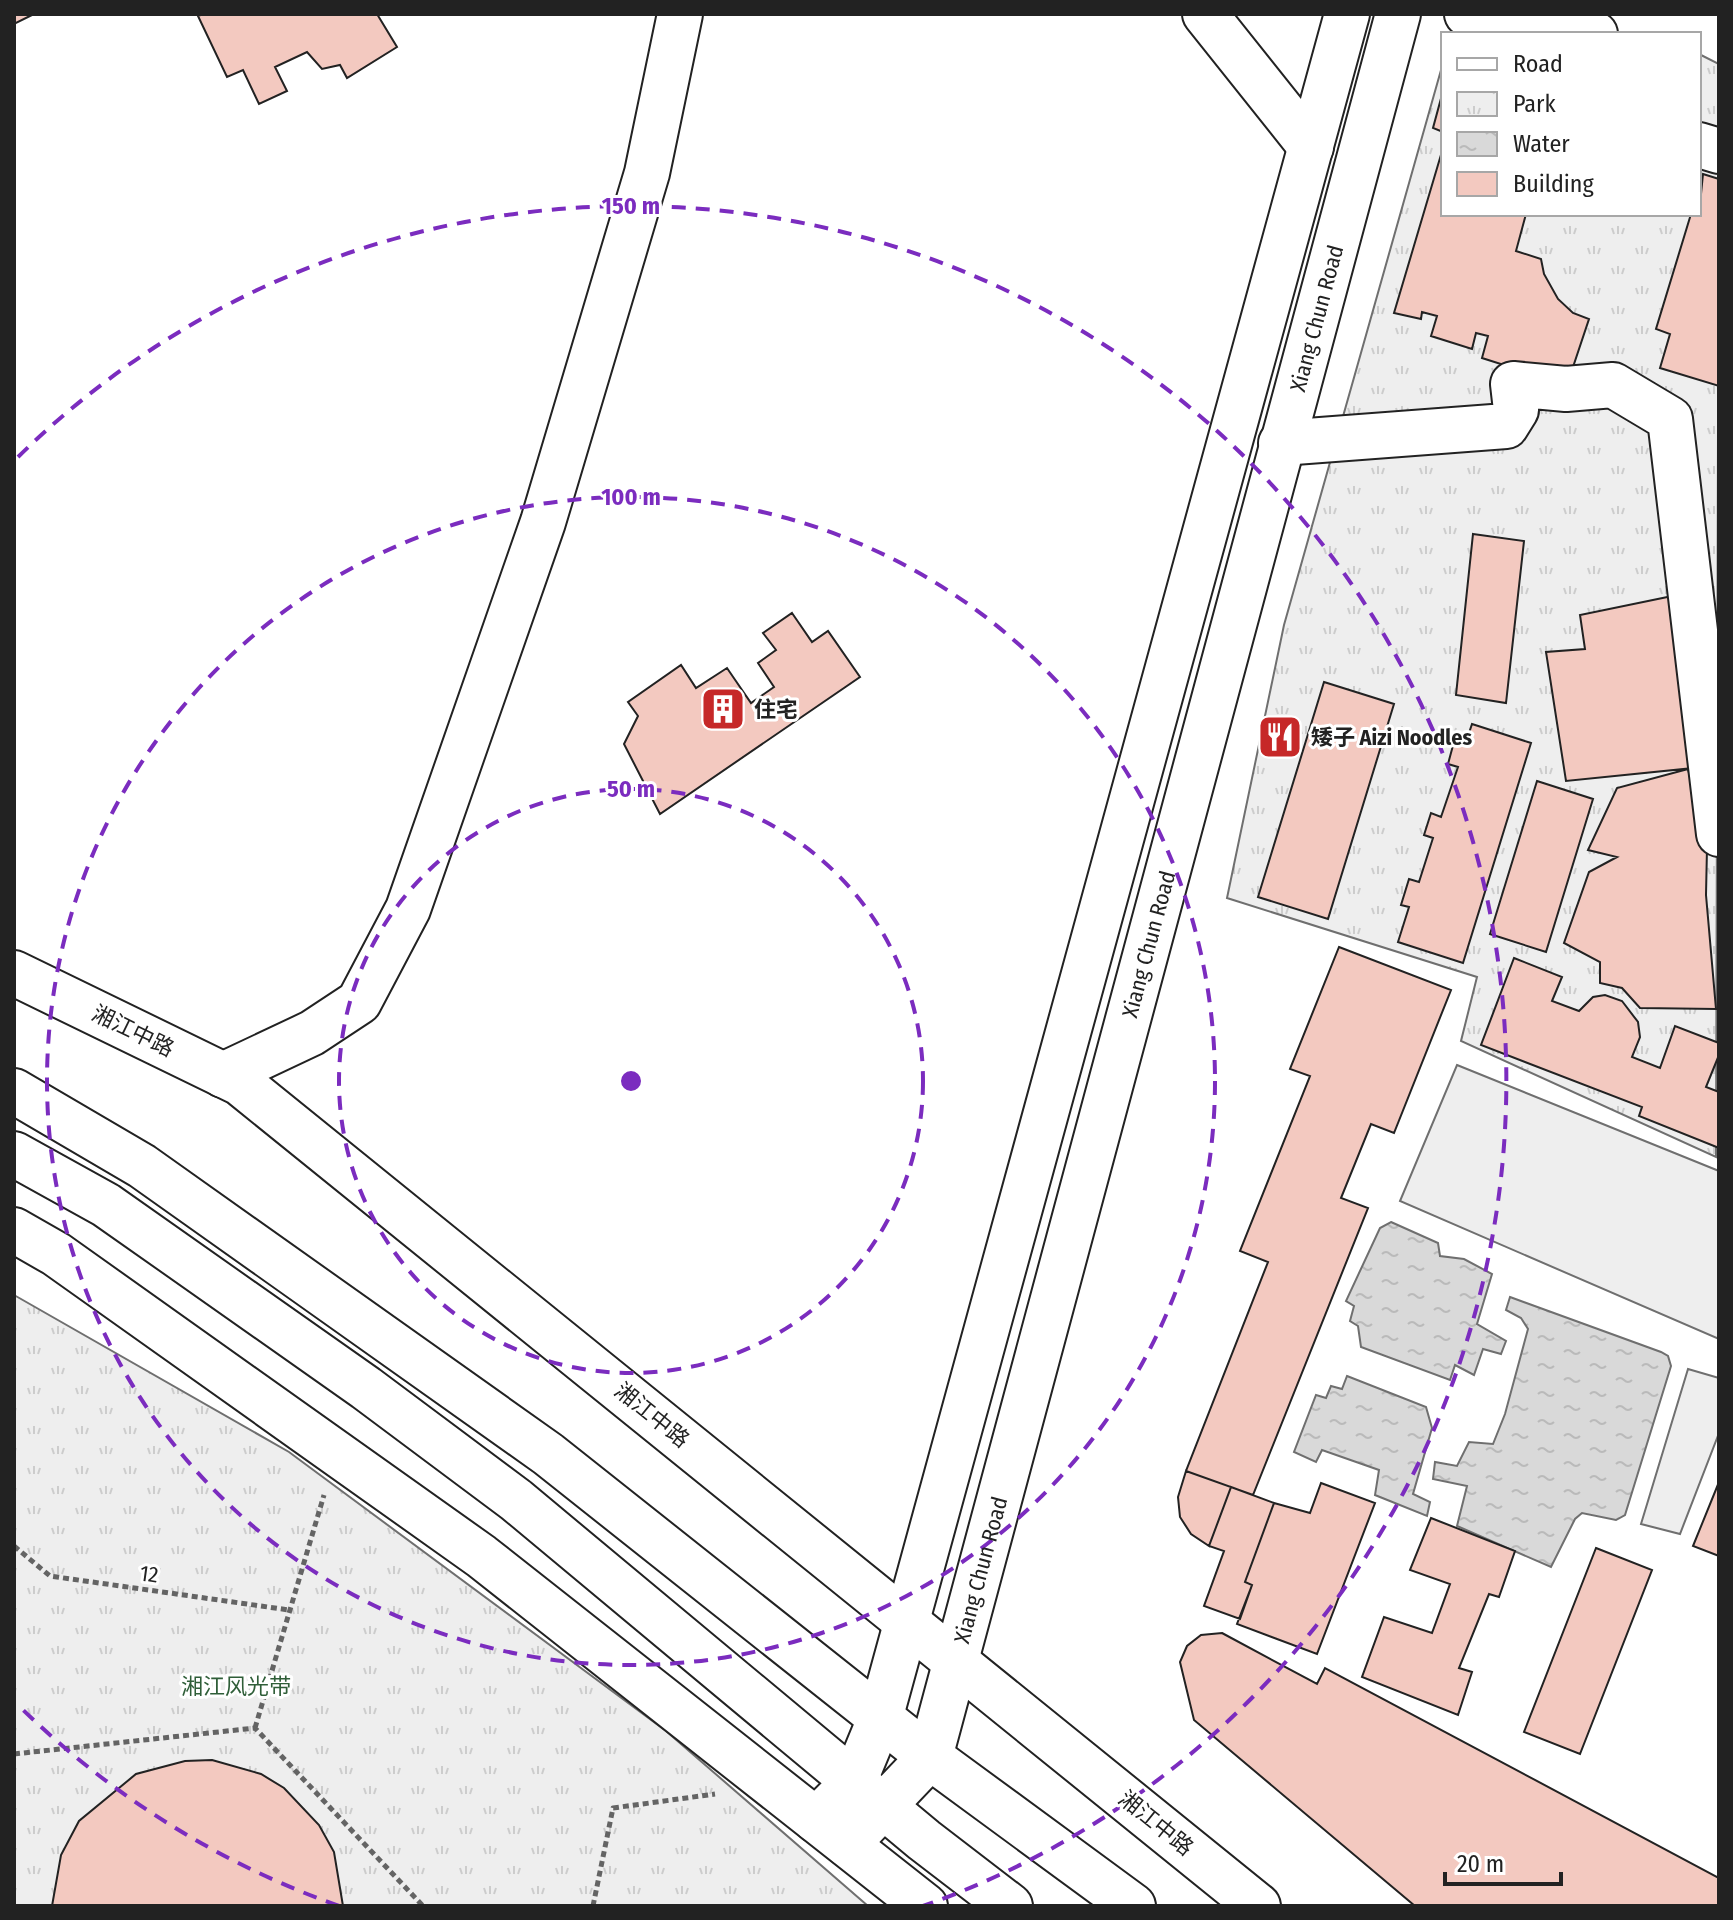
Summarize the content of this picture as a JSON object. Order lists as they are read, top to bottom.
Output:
{
  "streets": {
    "street": ["Xiang Chun Road", "湘江中路"],
    "path": ["12"]
  },
  "crossings": [
    ["Xiang Chun Road", "湘江中路"]
  ],
  "parks": ["湘江风光带"],
  "places": {
    "building": ["住宅"],
    "restaurant": ["矮子 Aizi Noodles"]
  },
  "legend": [
    "Road",
    "Park",
    "Water",
    "Building"
  ],
  "scale_bar": "20 m",
  "rings": ["150 m", "100 m", "50 m"]
}
